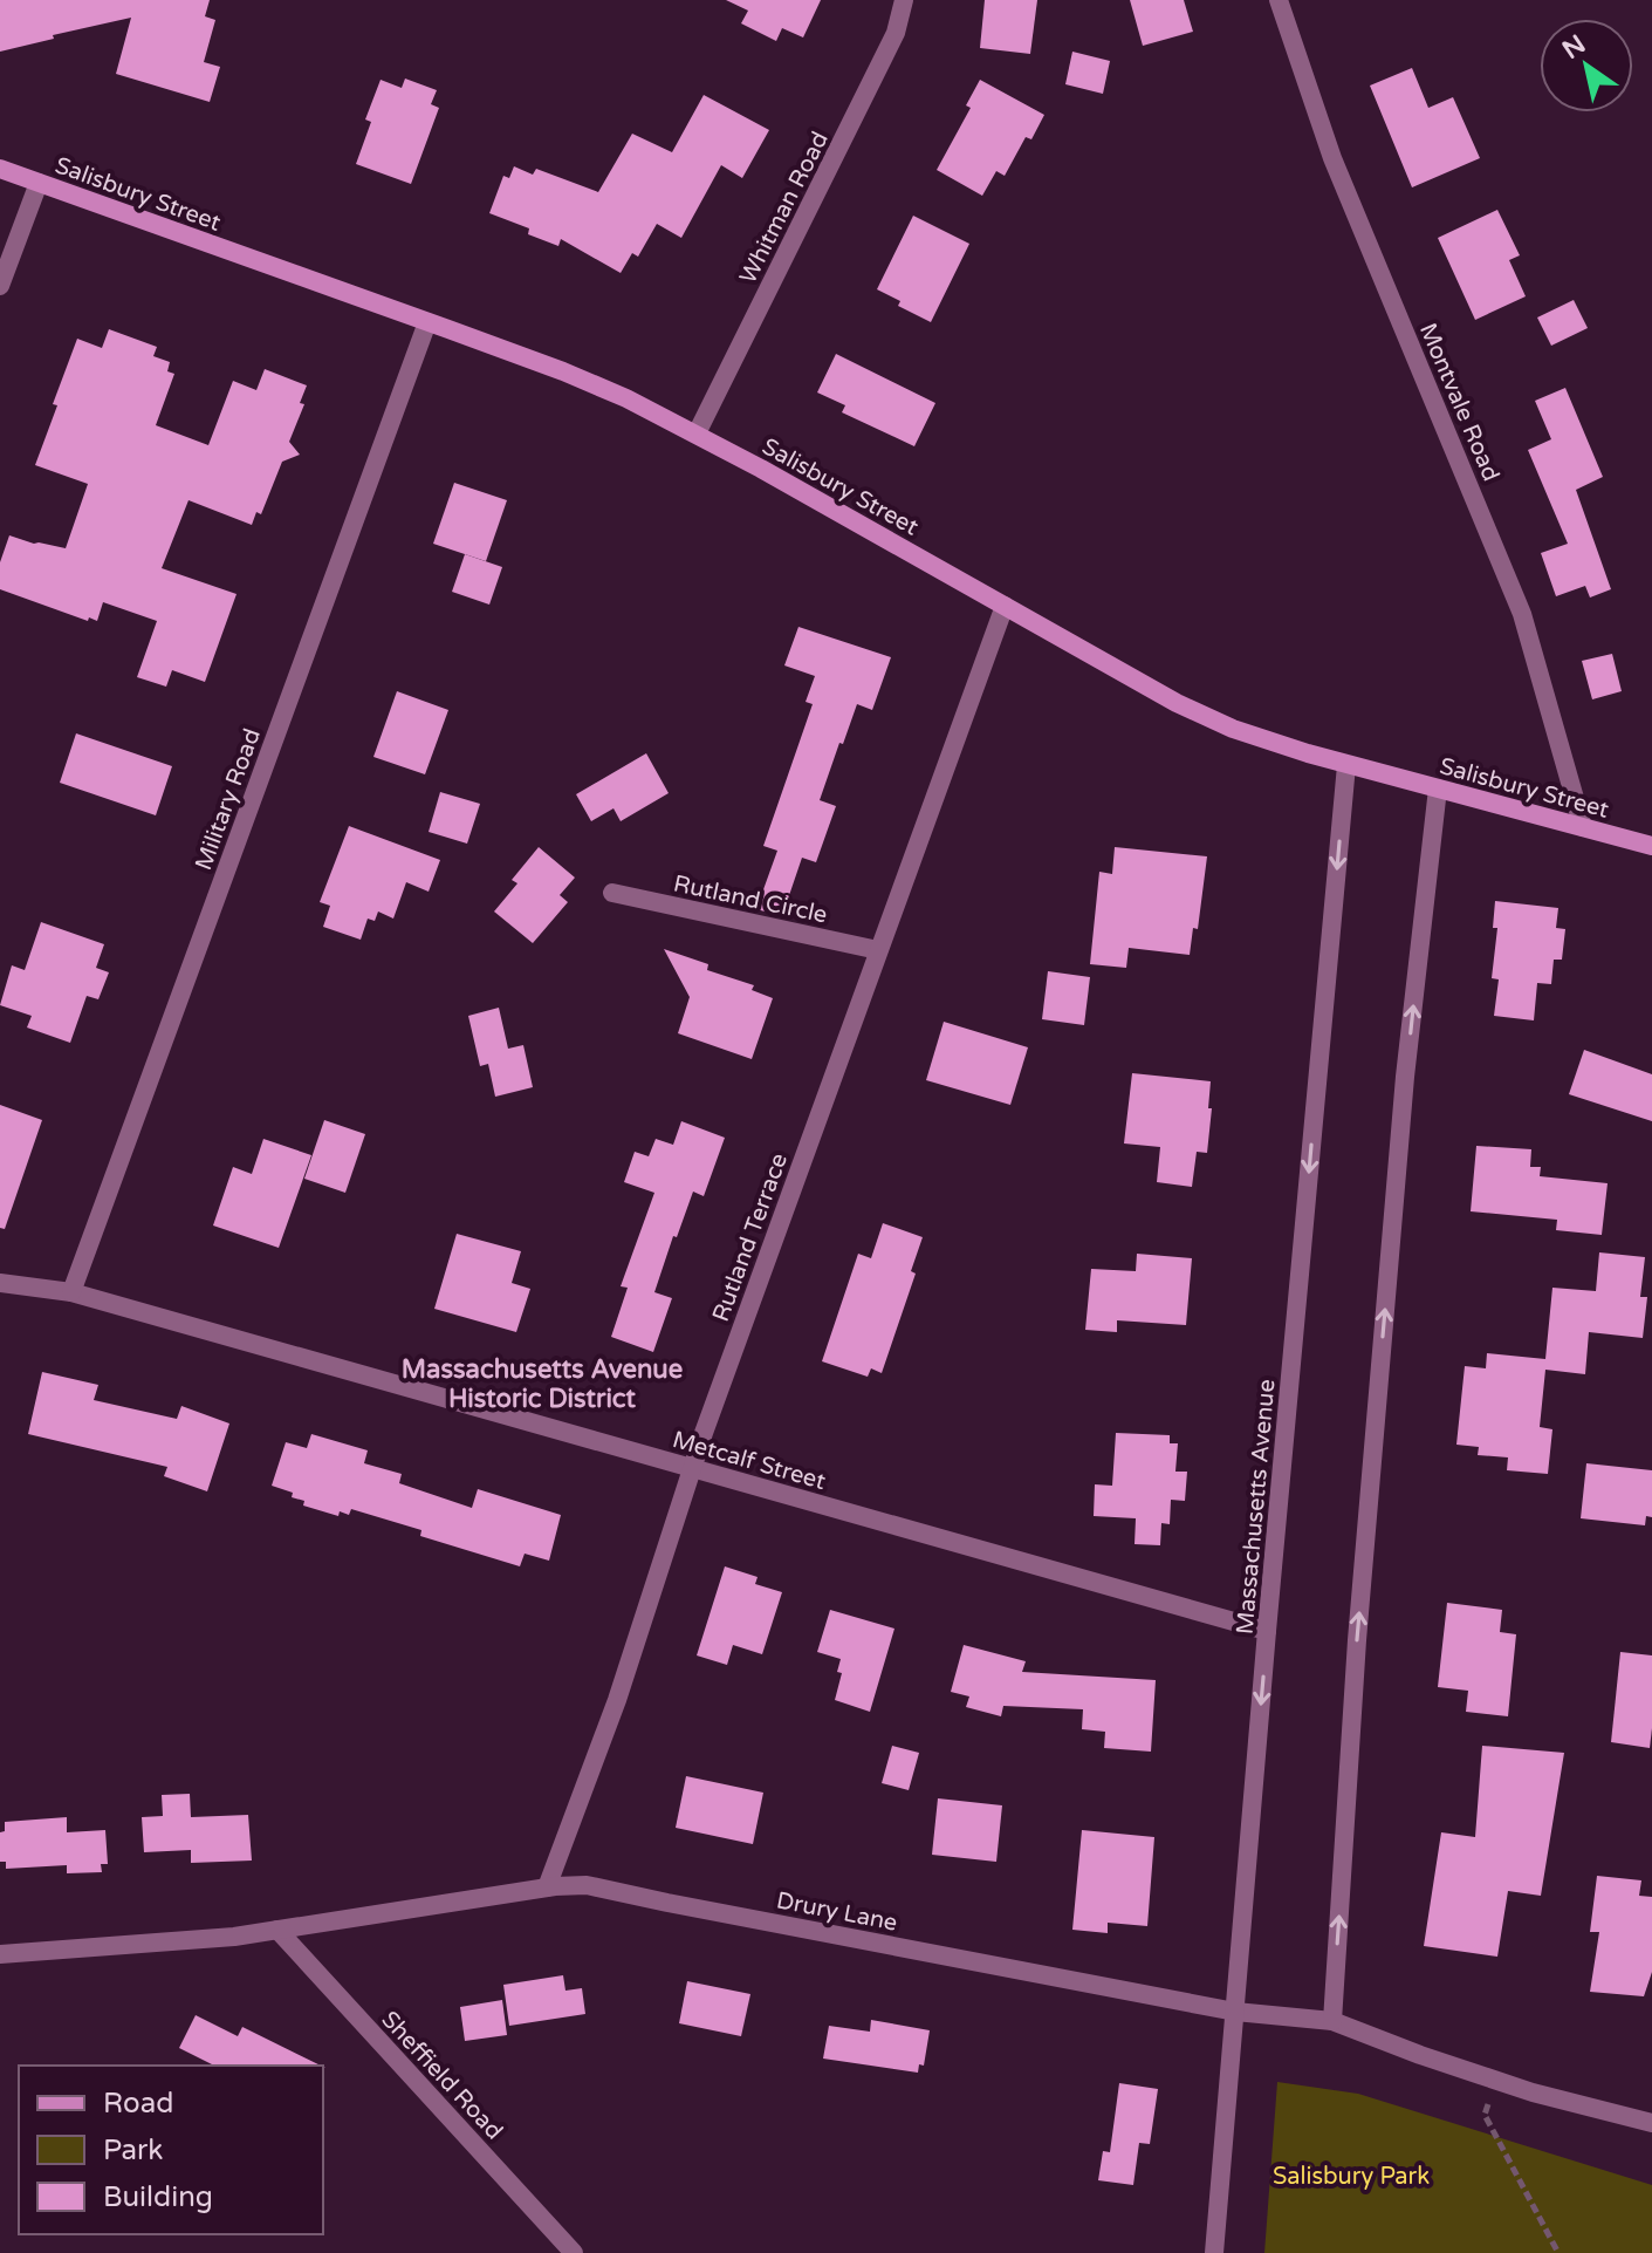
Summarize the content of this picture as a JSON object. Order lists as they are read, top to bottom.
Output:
{
  "streets": {
    "main road": ["Salisbury Street"],
    "street": [
      "Whitman Road",
      "Montvale Road",
      "Military Road",
      "Rutland Circle",
      "Rutland Terrace",
      "Metcalf Street",
      "Massachusetts Avenue",
      "Drury Lane",
      "Sheffield Road"
    ]
  },
  "crossings": [
    ["Salisbury Street", "Whitman Road"],
    ["Salisbury Street", "Montvale Road"],
    ["Salisbury Street", "Military Road"],
    ["Salisbury Street", "Rutland Terrace"],
    ["Salisbury Street", "Massachusetts Avenue"],
    ["Military Road", "Metcalf Street"],
    ["Rutland Circle", "Rutland Terrace"],
    ["Rutland Terrace", "Metcalf Street"],
    ["Rutland Terrace", "Drury Lane"],
    ["Metcalf Street", "Massachusetts Avenue"],
    ["Massachusetts Avenue", "Drury Lane"],
    ["Drury Lane", "Sheffield Road"]
  ],
  "districts": ["Massachusetts Avenue Historic District"],
  "parks": ["Salisbury Park"],
  "legend": ["Road", "Park", "Building"],
  "north": "top left"
}
